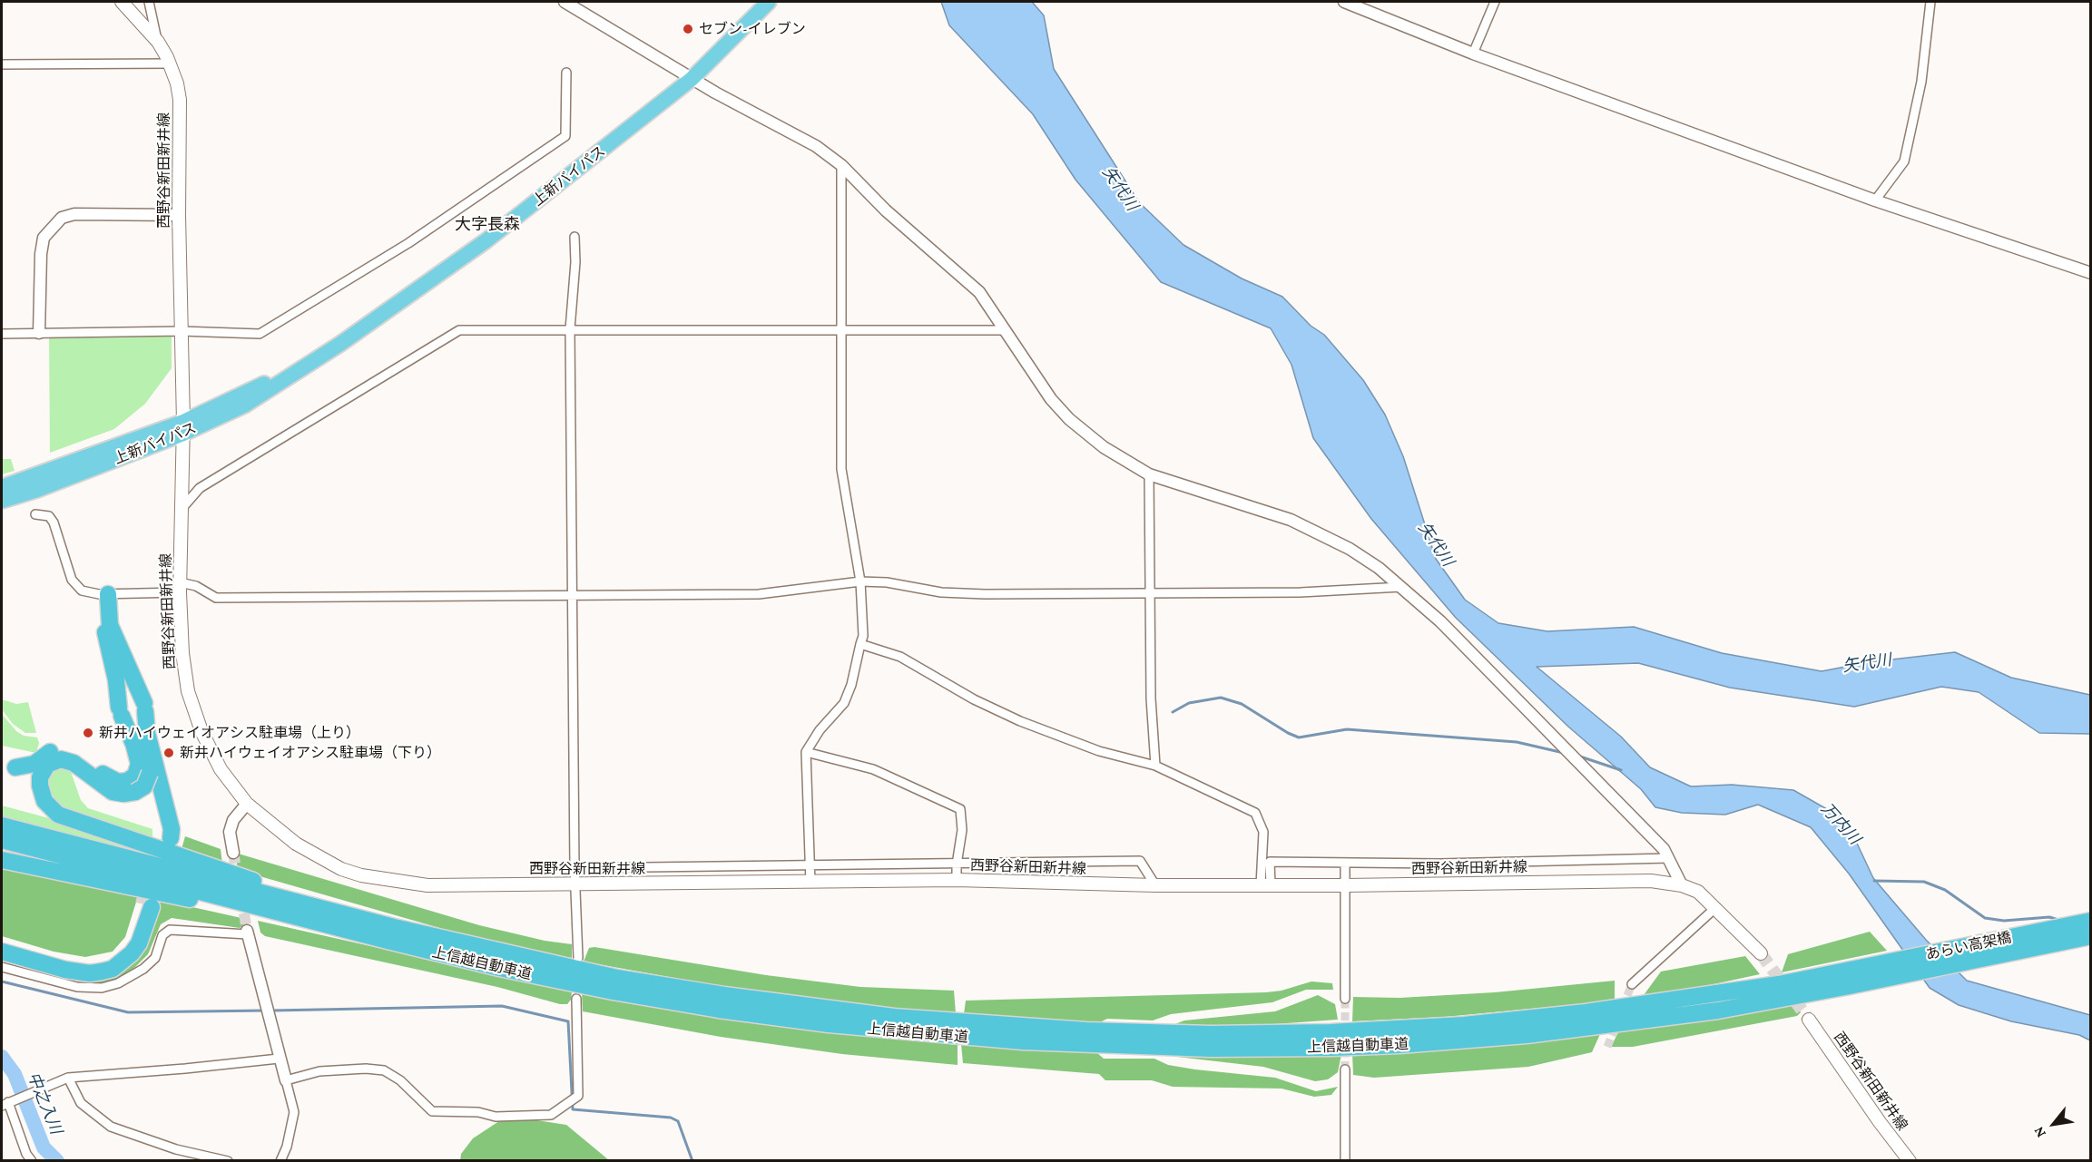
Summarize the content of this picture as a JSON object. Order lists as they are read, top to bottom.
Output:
{
  "streets": {
    "highway": ["上新バイパス", "あらい高架橋", "上信越自動車道"],
    "main road": ["西野谷新田新井線"]
  },
  "crossings": [
    ["西野谷新田新井線", "上新バイパス"],
    ["あらい高架橋", "上信越自動車道"]
  ],
  "districts": ["大字長森"],
  "water": ["矢代川", "万内川", "中之入川"],
  "places": ["セブン-イレブン", "新井ハイウェイオアシス駐車場（上り）", "新井ハイウェイオアシス駐車場（下り）"],
  "north": "bottom left"
}
